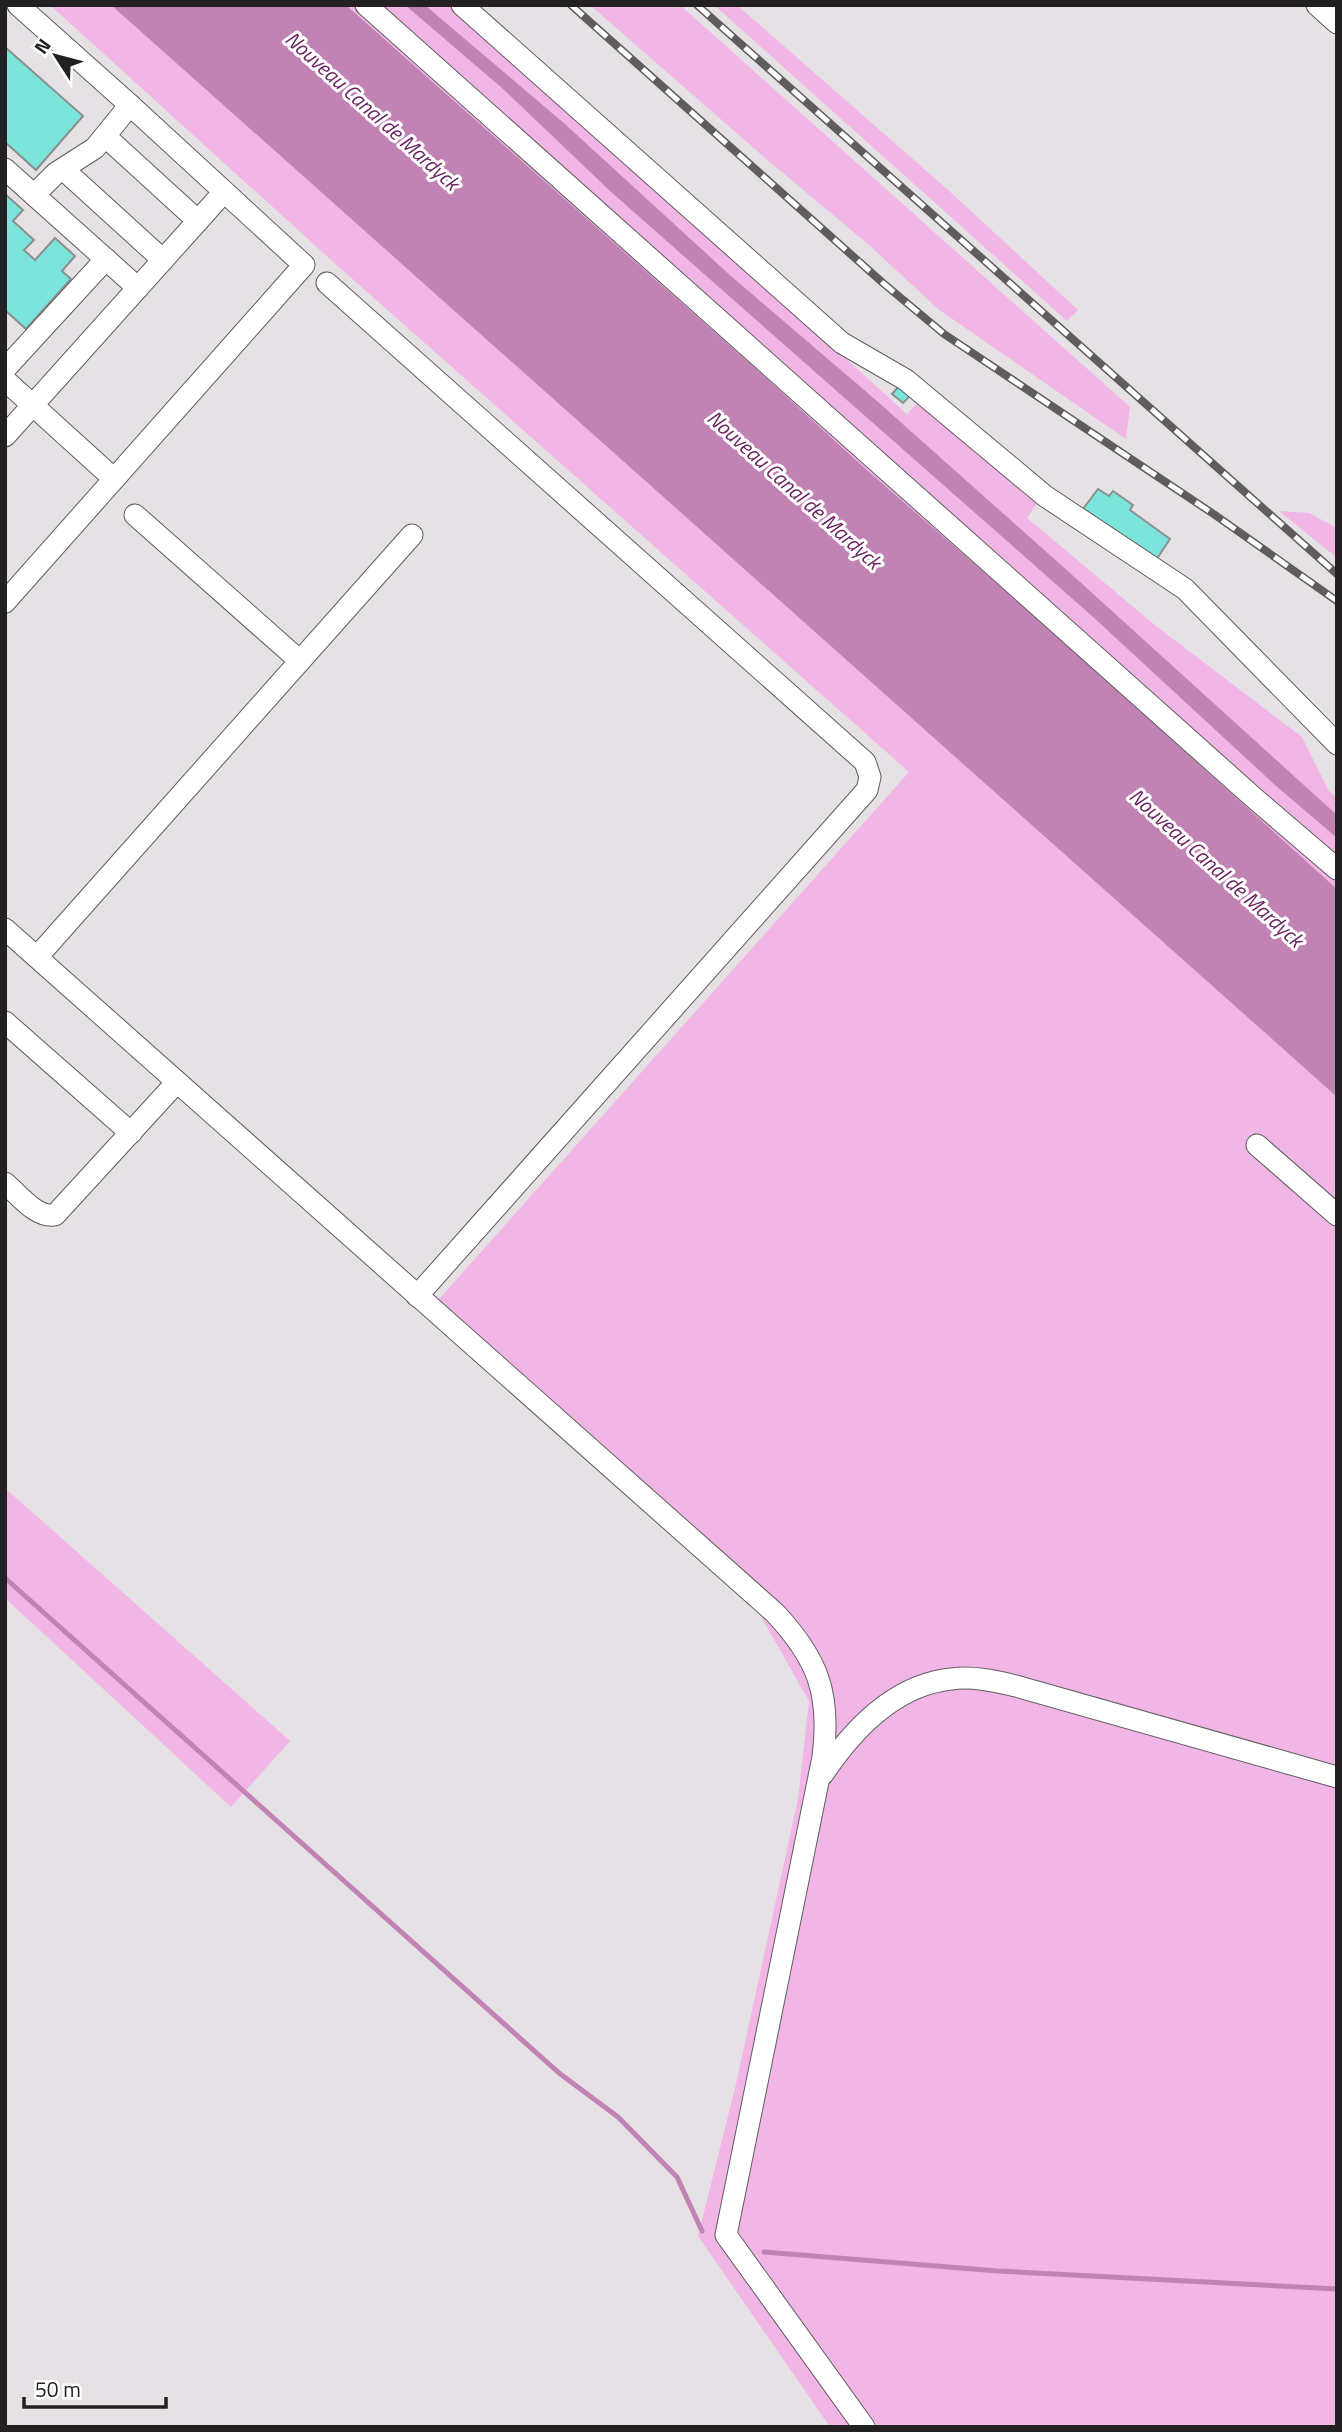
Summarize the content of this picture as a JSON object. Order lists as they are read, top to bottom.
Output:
{
  "water": ["Nouveau Canal de Mardyck"],
  "scale_bar": "50 m",
  "north": "top left"
}
